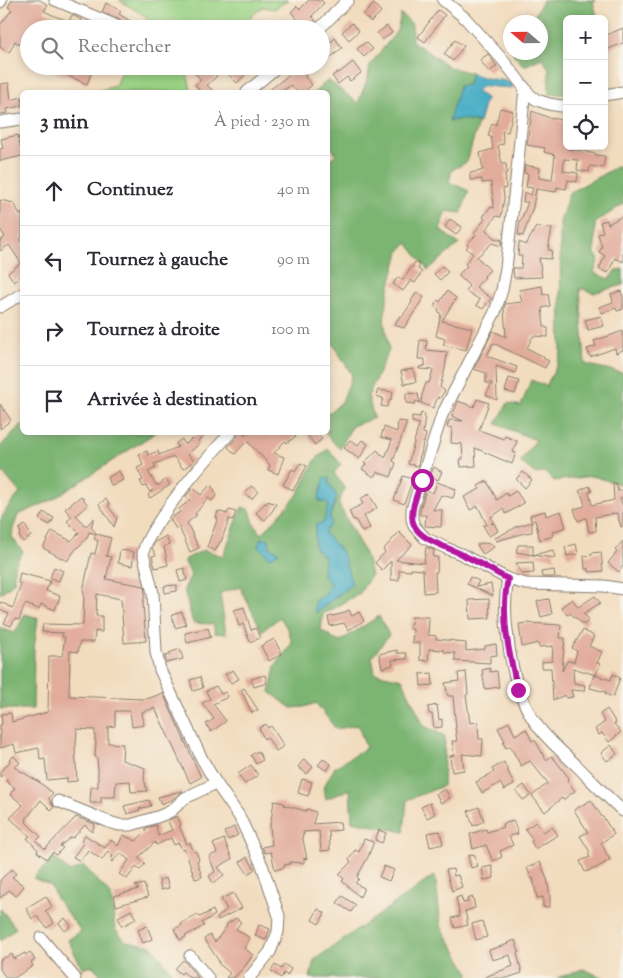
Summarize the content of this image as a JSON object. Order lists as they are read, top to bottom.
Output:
{
  "north": "left",
  "page": {
    "map_buttons": ["+", "−"],
    "search": "Rechercher",
    "heading": ["3 min", "À pied · 230 m"],
    "list": [
      ["Continuez", "40 m"],
      ["Tournez à gauche", "90 m"],
      ["Tournez à droite", "100 m"],
      "Arrivée à destination"
    ]
  }
}
